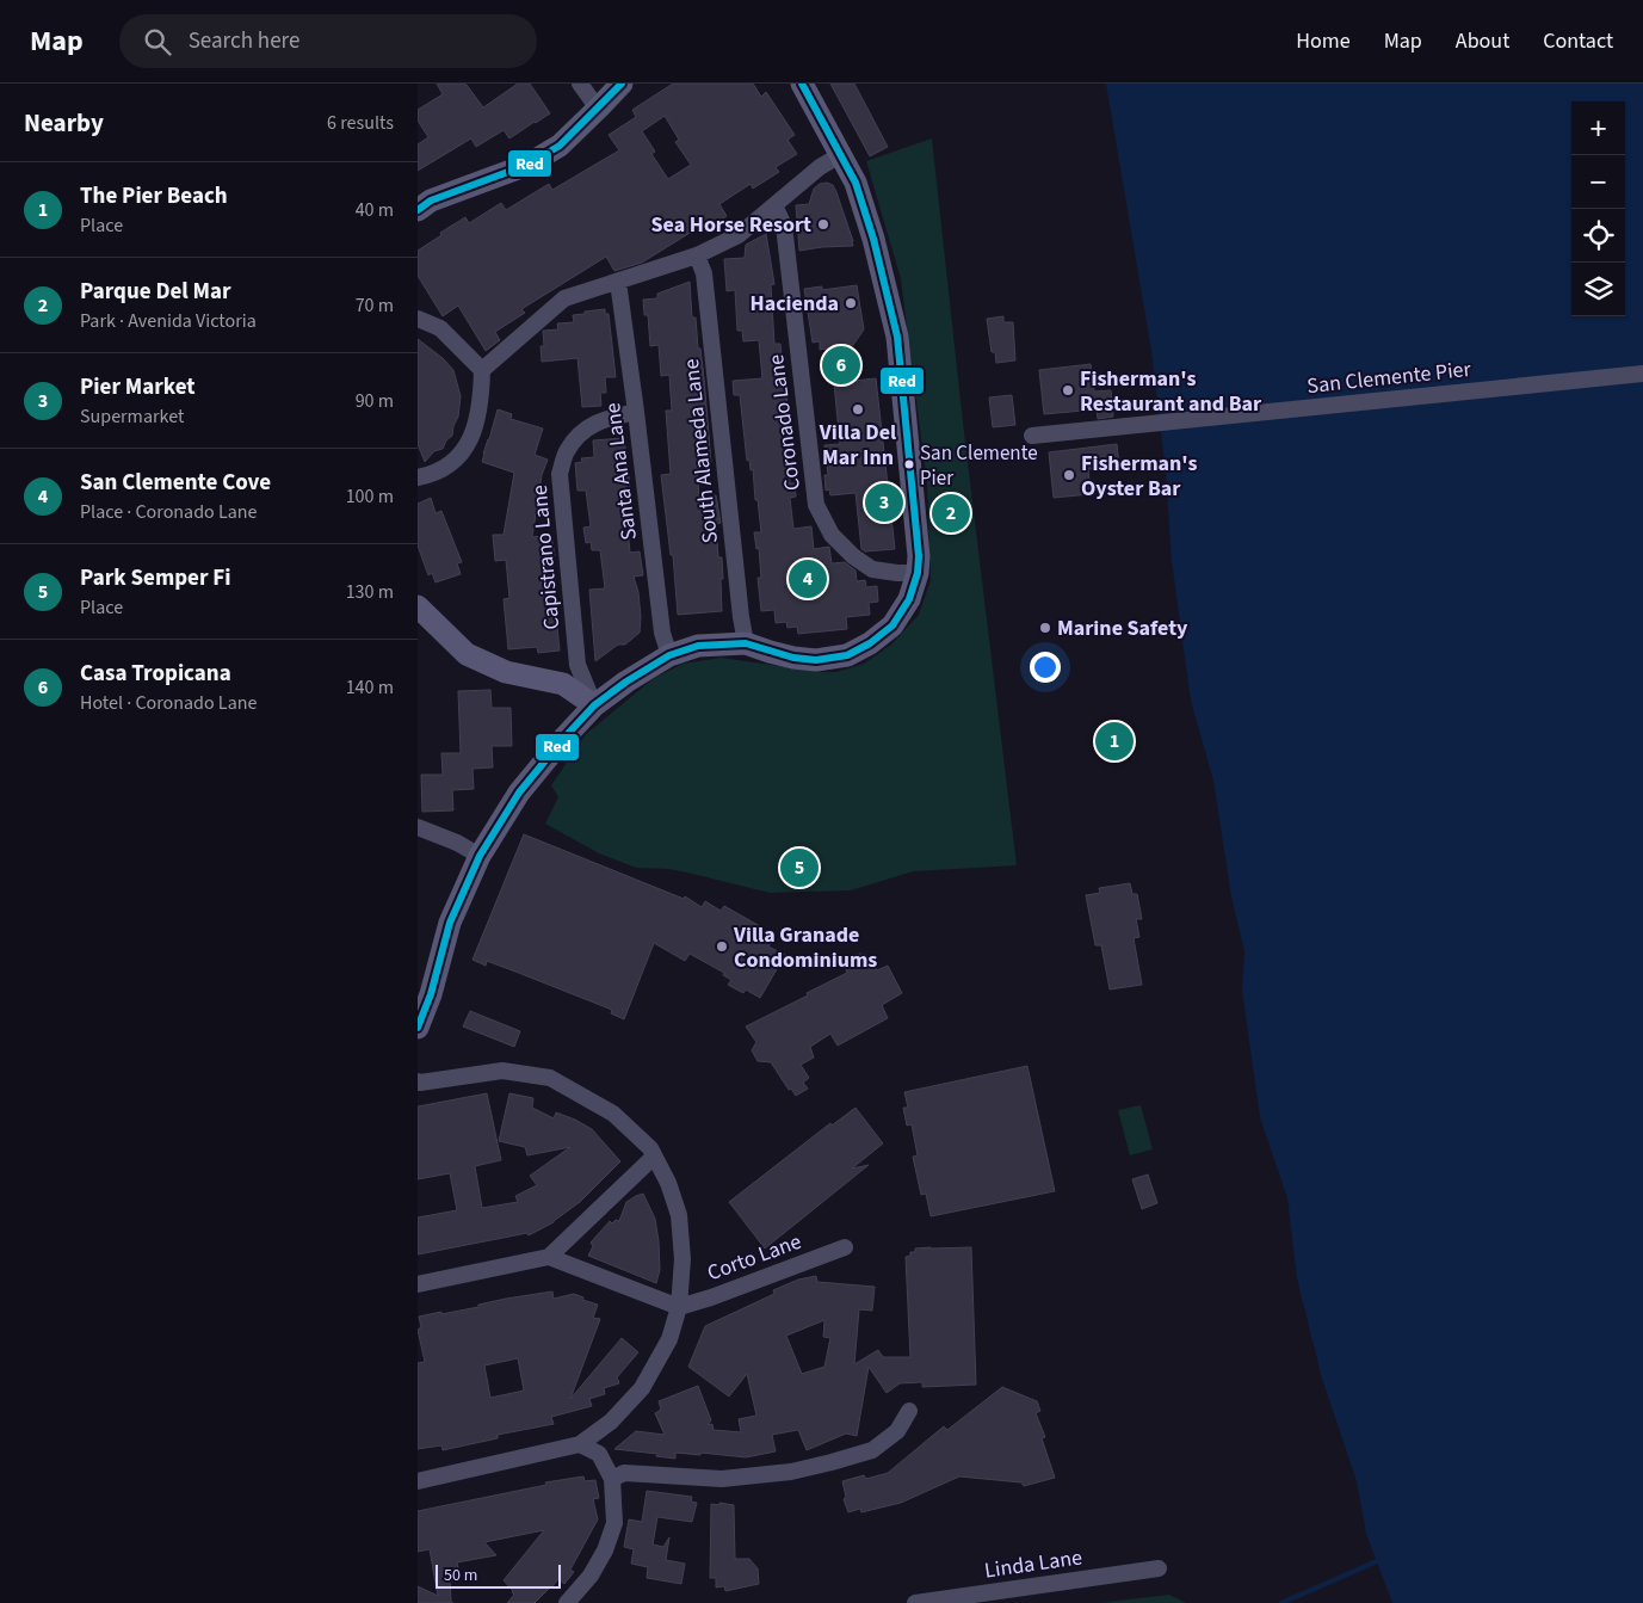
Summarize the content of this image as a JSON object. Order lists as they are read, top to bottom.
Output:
{
  "streets": {
    "street": [
      "San Clemente Pier",
      "Coronado Lane",
      "South Alameda Lane",
      "Santa Ana Lane",
      "Capistrano Lane",
      "Corto Lane",
      "Linda Lane"
    ]
  },
  "crossings": [
    ["Santa Ana Lane", "Capistrano Lane"]
  ],
  "places": [
    "Sea Horse Resort",
    "Hacienda",
    "Fisherman's Restaurant and Bar",
    "Villa Del Mar Inn",
    "San Clemente Pier",
    "Fisherman's Oyster Bar",
    "Marine Safety",
    "Villa Granade Condominiums"
  ],
  "lines": ["transit line Red"],
  "scale_bar": "50 m",
  "page": {
    "header": "Map",
    "search": "Search here",
    "nav": [
      "Home",
      "Map",
      "About",
      "Contact"
    ],
    "heading": ["Nearby", "6 results"],
    "map_buttons": ["+", "−"],
    "list": [
      {
        "mark": "1",
        "name": "The Pier Beach",
        "note": "Place",
        "value": "40 m"
      },
      {
        "mark": "2",
        "name": "Parque Del Mar",
        "note": "Park · Avenida Victoria",
        "value": "70 m"
      },
      {
        "mark": "3",
        "name": "Pier Market",
        "note": "Supermarket",
        "value": "90 m"
      },
      {
        "mark": "4",
        "name": "San Clemente Cove",
        "note": "Place · Coronado Lane",
        "value": "100 m"
      },
      {
        "mark": "5",
        "name": "Park Semper Fi",
        "note": "Place",
        "value": "130 m"
      },
      {
        "mark": "6",
        "name": "Casa Tropicana",
        "note": "Hotel · Coronado Lane",
        "value": "140 m"
      }
    ],
    "pins": [
      "6",
      "3",
      "2",
      "4",
      "1",
      "5"
    ],
    "scale": "50 m"
  }
}
